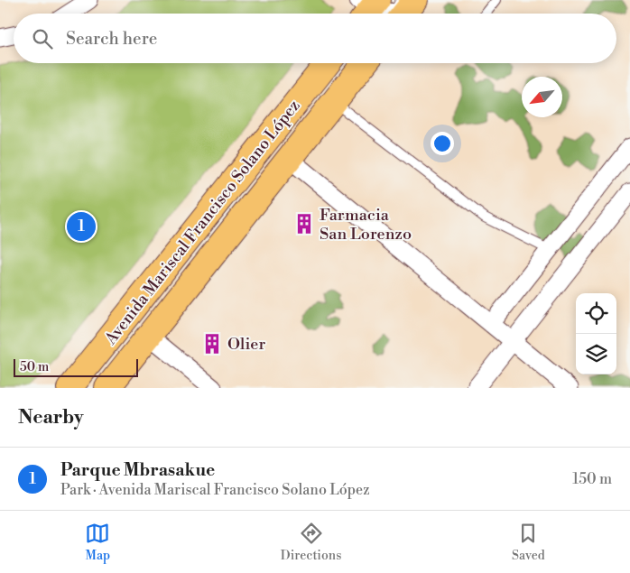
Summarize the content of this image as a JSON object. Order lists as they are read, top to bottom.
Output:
{
  "streets": {
    "main road": ["Avenida Mariscal Francisco Solano López"]
  },
  "places": {
    "building": ["Farmacia San Lorenzo", "Olier"]
  },
  "scale_bar": "50 m",
  "north": "bottom left",
  "page": {
    "search": "Search here",
    "pins": "1",
    "scale": "50 m",
    "heading": "Nearby",
    "list": [
      {
        "mark": "1",
        "name": "Parque Mbrasakue",
        "note": "Park · Avenida Mariscal Francisco Solano López",
        "value": "150 m"
      }
    ],
    "nav": ["Map", "Directions", "Saved"]
  }
}
